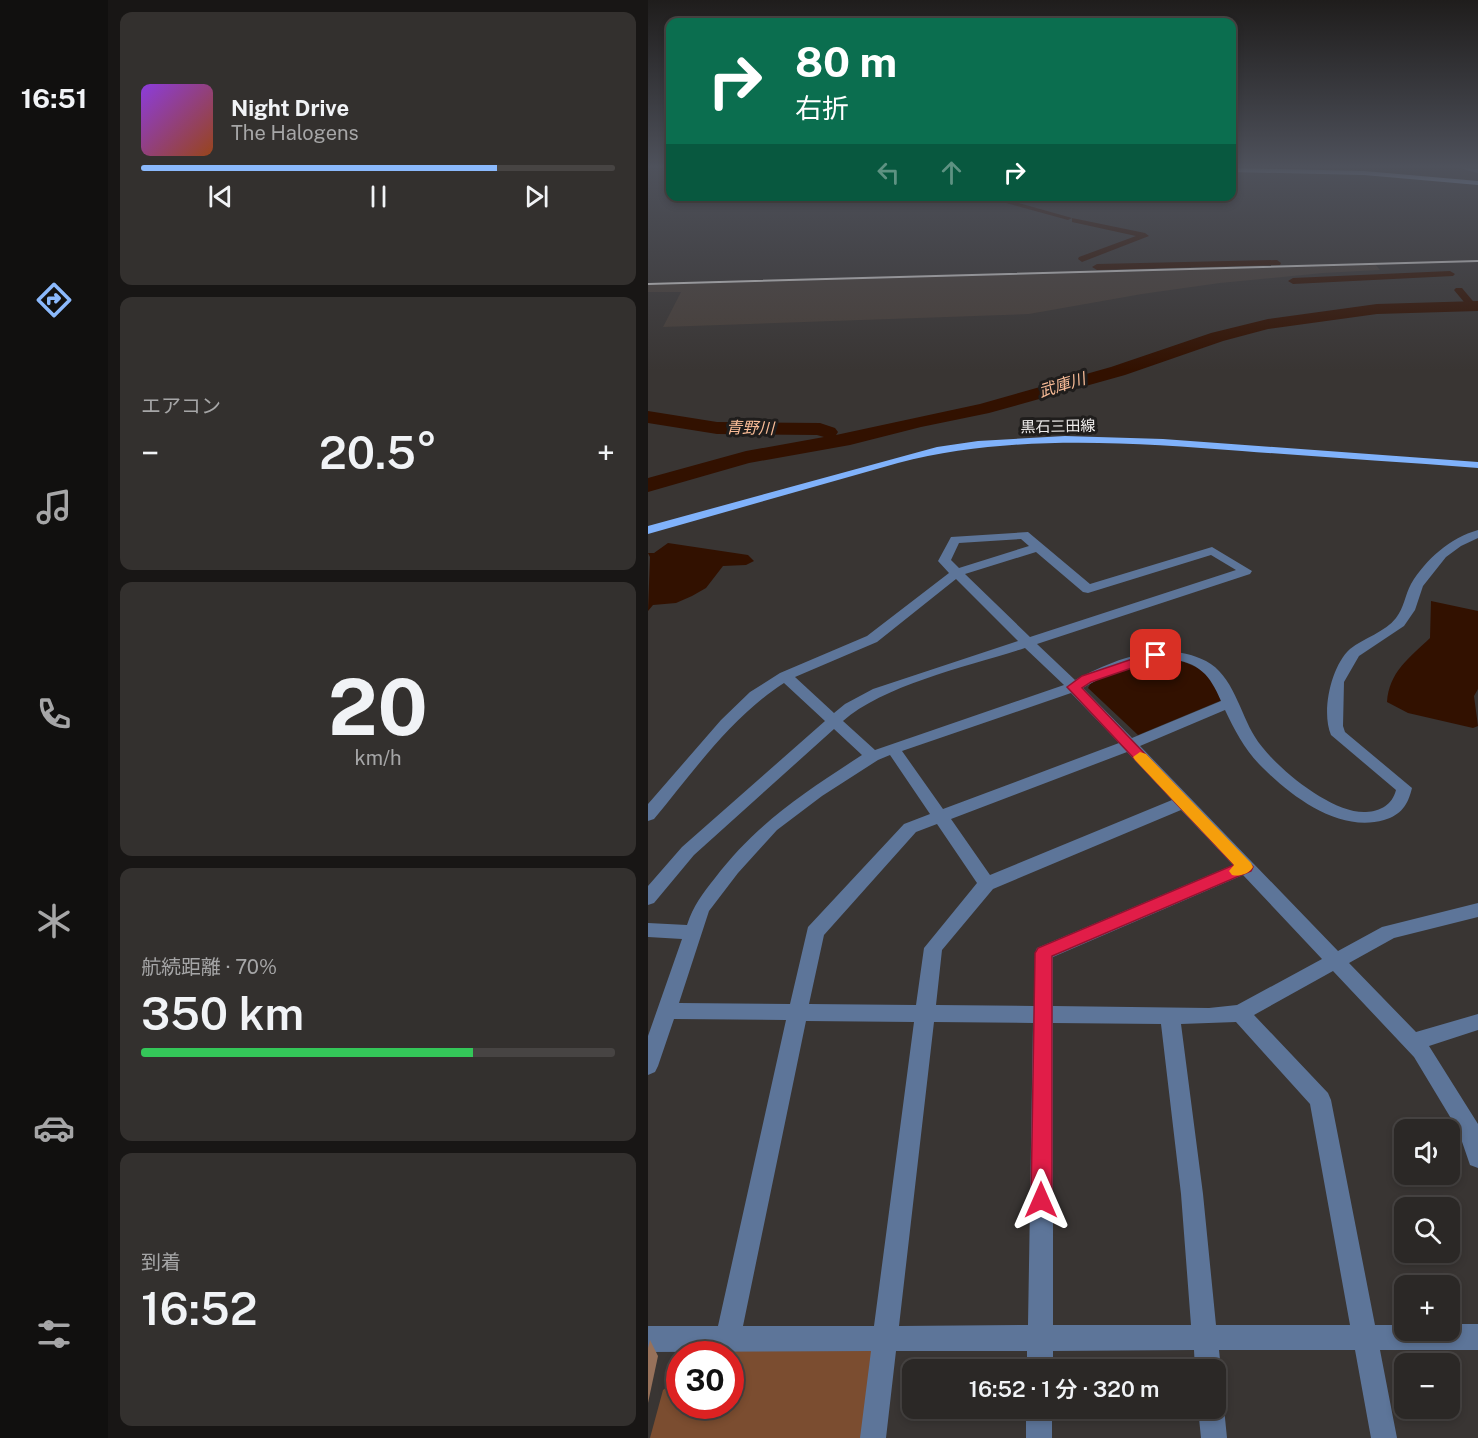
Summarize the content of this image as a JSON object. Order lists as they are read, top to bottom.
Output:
{
  "streets": {
    "main road": ["黒石三田線"]
  },
  "water": ["武庫川", "青野川"],
  "page": {
    "tabs": "16:51",
    "turn": ["80 m", "右折"],
    "song": ["Night Drive", "The Halogens"],
    "tile": [
      "エアコン",
      ["20", "km/h"],
      ["航続距離 · 70%", "350 km"],
      ["到着", "16:52"]
    ],
    "heat": ["−", "20.5°", "+"],
    "map_buttons": ["+", "−"],
    "limit": "30",
    "trip": "16:52 · 1 分 · 320 m"
  }
}
